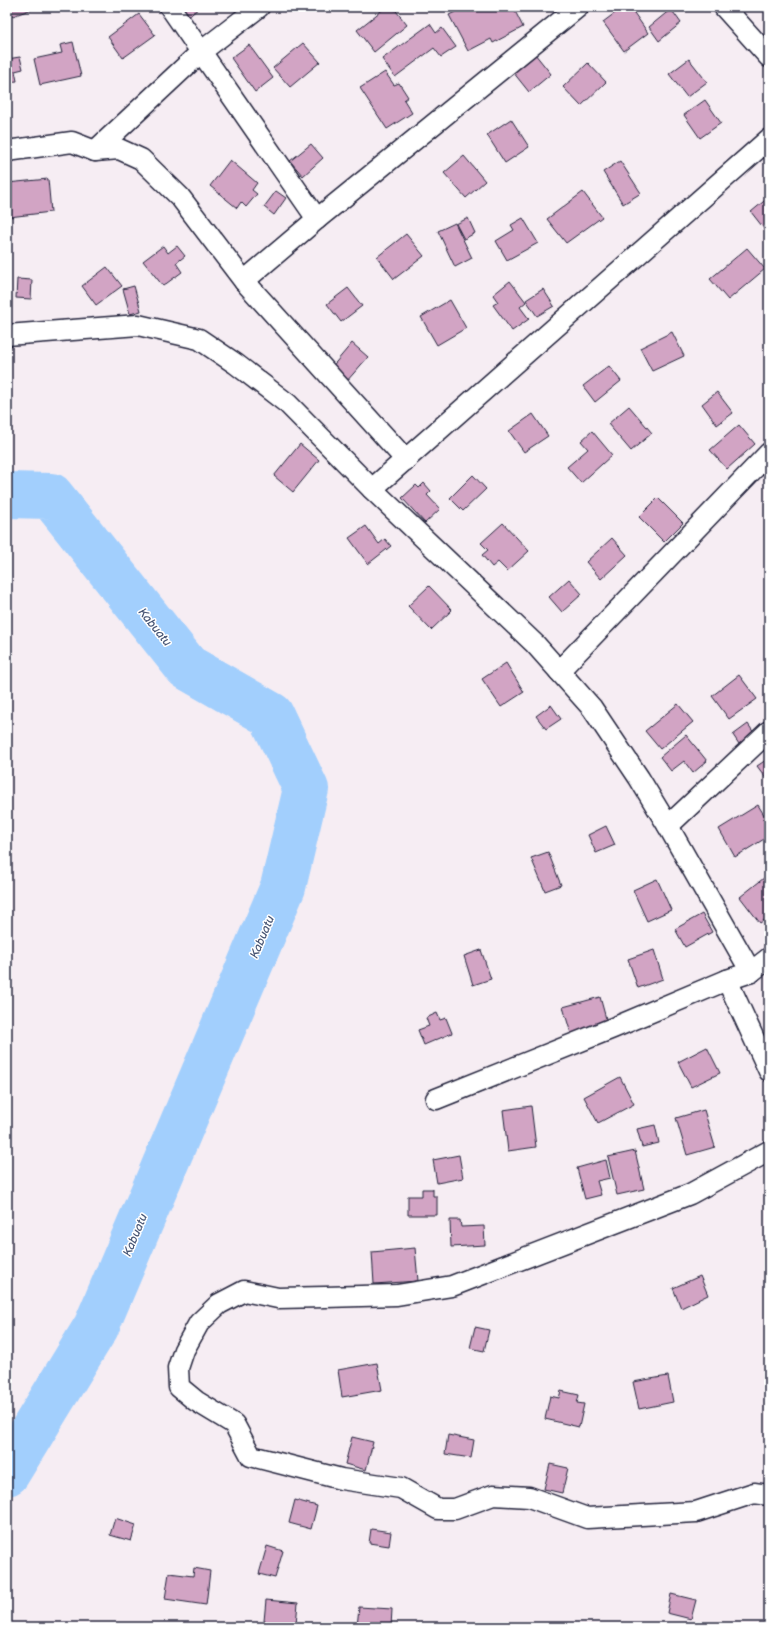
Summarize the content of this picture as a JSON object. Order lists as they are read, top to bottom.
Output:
{
  "water": ["Kabuatu"]
}
